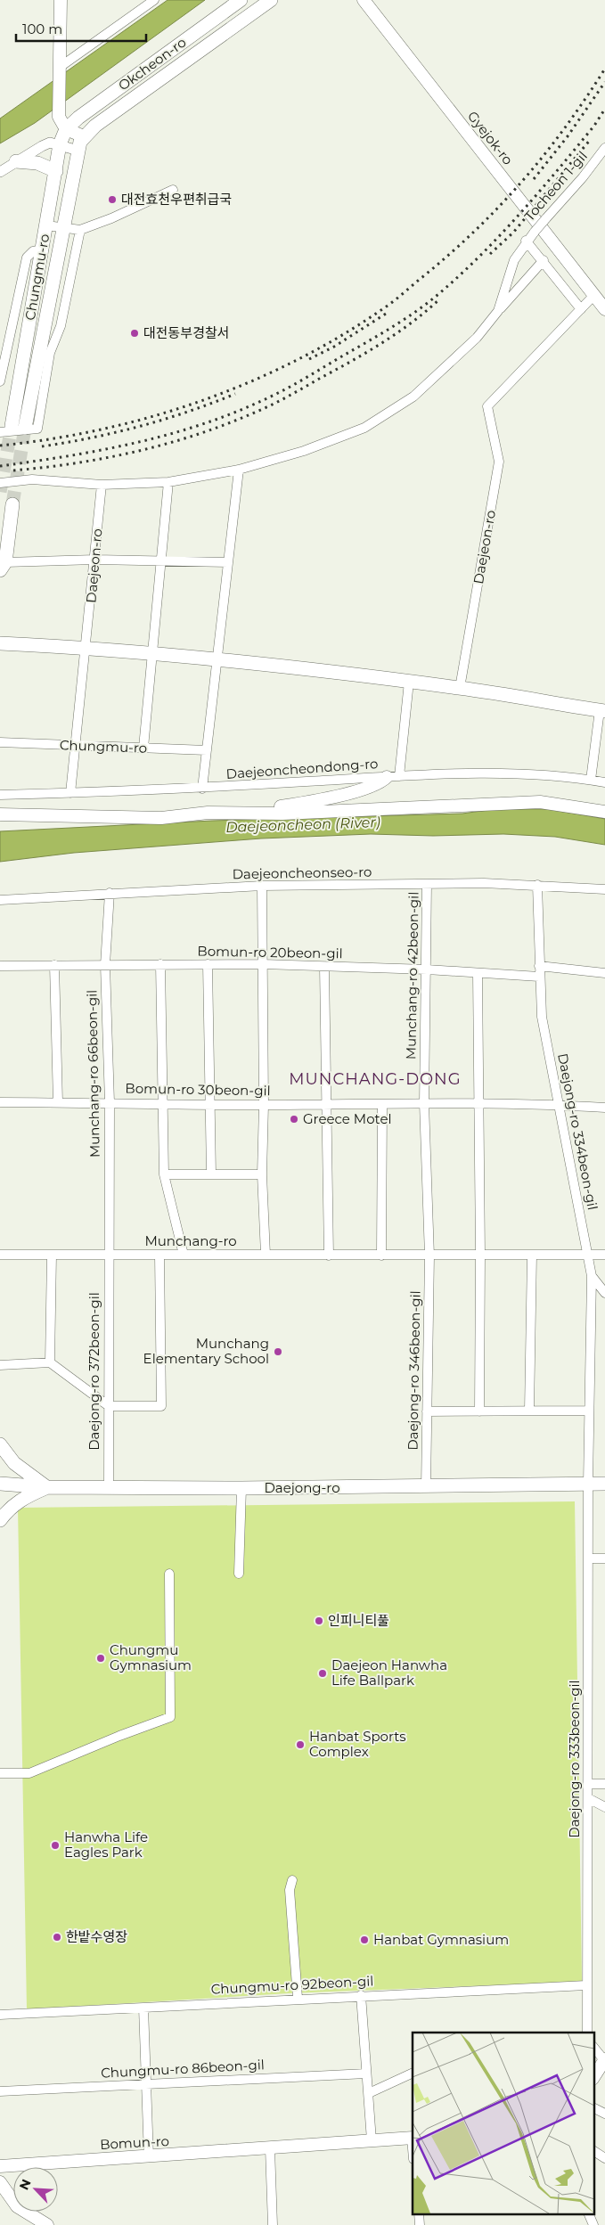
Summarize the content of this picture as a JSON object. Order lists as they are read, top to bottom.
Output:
{
  "streets": {
    "main road": [
      "Okcheon-ro",
      "Gyejok-ro",
      "Chungmu-ro",
      "Daejong-ro",
      "Bomun-ro"
    ],
    "street": [
      "Tocheon 1-gil",
      "Daejeon-ro",
      "Daejeoncheondong-ro",
      "Daejeoncheonseo-ro",
      "Bomun-ro 20beon-gil",
      "Munchang-ro 42beon-gil",
      "Munchang-ro 66beon-gil",
      "Bomun-ro 30beon-gil",
      "Daejong-ro 334beon-gil",
      "Munchang-ro",
      "Daejong-ro 346beon-gil",
      "Daejong-ro 372beon-gil",
      "Daejong-ro 333beon-gil",
      "Chungmu-ro 92beon-gil",
      "Chungmu-ro 86beon-gil"
    ]
  },
  "crossings": [
    ["Okcheon-ro", "Chungmu-ro"],
    ["Chungmu-ro", "Daejeon-ro"],
    ["Daejeon-ro", "Daejeoncheondong-ro"],
    ["Daejeoncheonseo-ro", "Munchang-ro 42beon-gil"],
    ["Daejeoncheonseo-ro", "Munchang-ro 66beon-gil"],
    ["Daejeoncheonseo-ro", "Daejong-ro 334beon-gil"],
    ["Bomun-ro 20beon-gil", "Munchang-ro 42beon-gil"],
    ["Bomun-ro 20beon-gil", "Munchang-ro 66beon-gil"],
    ["Bomun-ro 20beon-gil", "Daejong-ro 334beon-gil"],
    ["Munchang-ro 42beon-gil", "Bomun-ro 30beon-gil"],
    ["Munchang-ro 42beon-gil", "Munchang-ro"],
    ["Munchang-ro 42beon-gil", "Daejong-ro 346beon-gil"],
    ["Munchang-ro 66beon-gil", "Bomun-ro 30beon-gil"],
    ["Munchang-ro 66beon-gil", "Munchang-ro"],
    ["Munchang-ro 66beon-gil", "Daejong-ro 372beon-gil"],
    ["Bomun-ro 30beon-gil", "Daejong-ro 334beon-gil"],
    ["Daejong-ro 334beon-gil", "Munchang-ro"],
    ["Daejong-ro 334beon-gil", "Daejong-ro"],
    ["Daejong-ro 334beon-gil", "Daejong-ro 333beon-gil"],
    ["Munchang-ro", "Daejong-ro 346beon-gil"],
    ["Munchang-ro", "Daejong-ro 372beon-gil"],
    ["Daejong-ro 346beon-gil", "Daejong-ro"],
    ["Daejong-ro 372beon-gil", "Daejong-ro"],
    ["Daejong-ro", "Daejong-ro 333beon-gil"],
    ["Daejong-ro 333beon-gil", "Chungmu-ro 92beon-gil"]
  ],
  "districts": ["MUNCHANG-DONG"],
  "water": ["Daejeoncheon (River)"],
  "places": [
    "대전효천우편취급국",
    "대전동부경찰서",
    "Greece Motel",
    "Munchang Elementary School",
    "인피니티풀",
    "Chungmu Gymnasium",
    "Daejeon Hanwha Life Ballpark",
    "Hanbat Sports Complex",
    "Hanwha Life Eagles Park",
    "한밭수영장",
    "Hanbat Gymnasium"
  ],
  "scale_bar": "100 m",
  "north": "top left"
}
